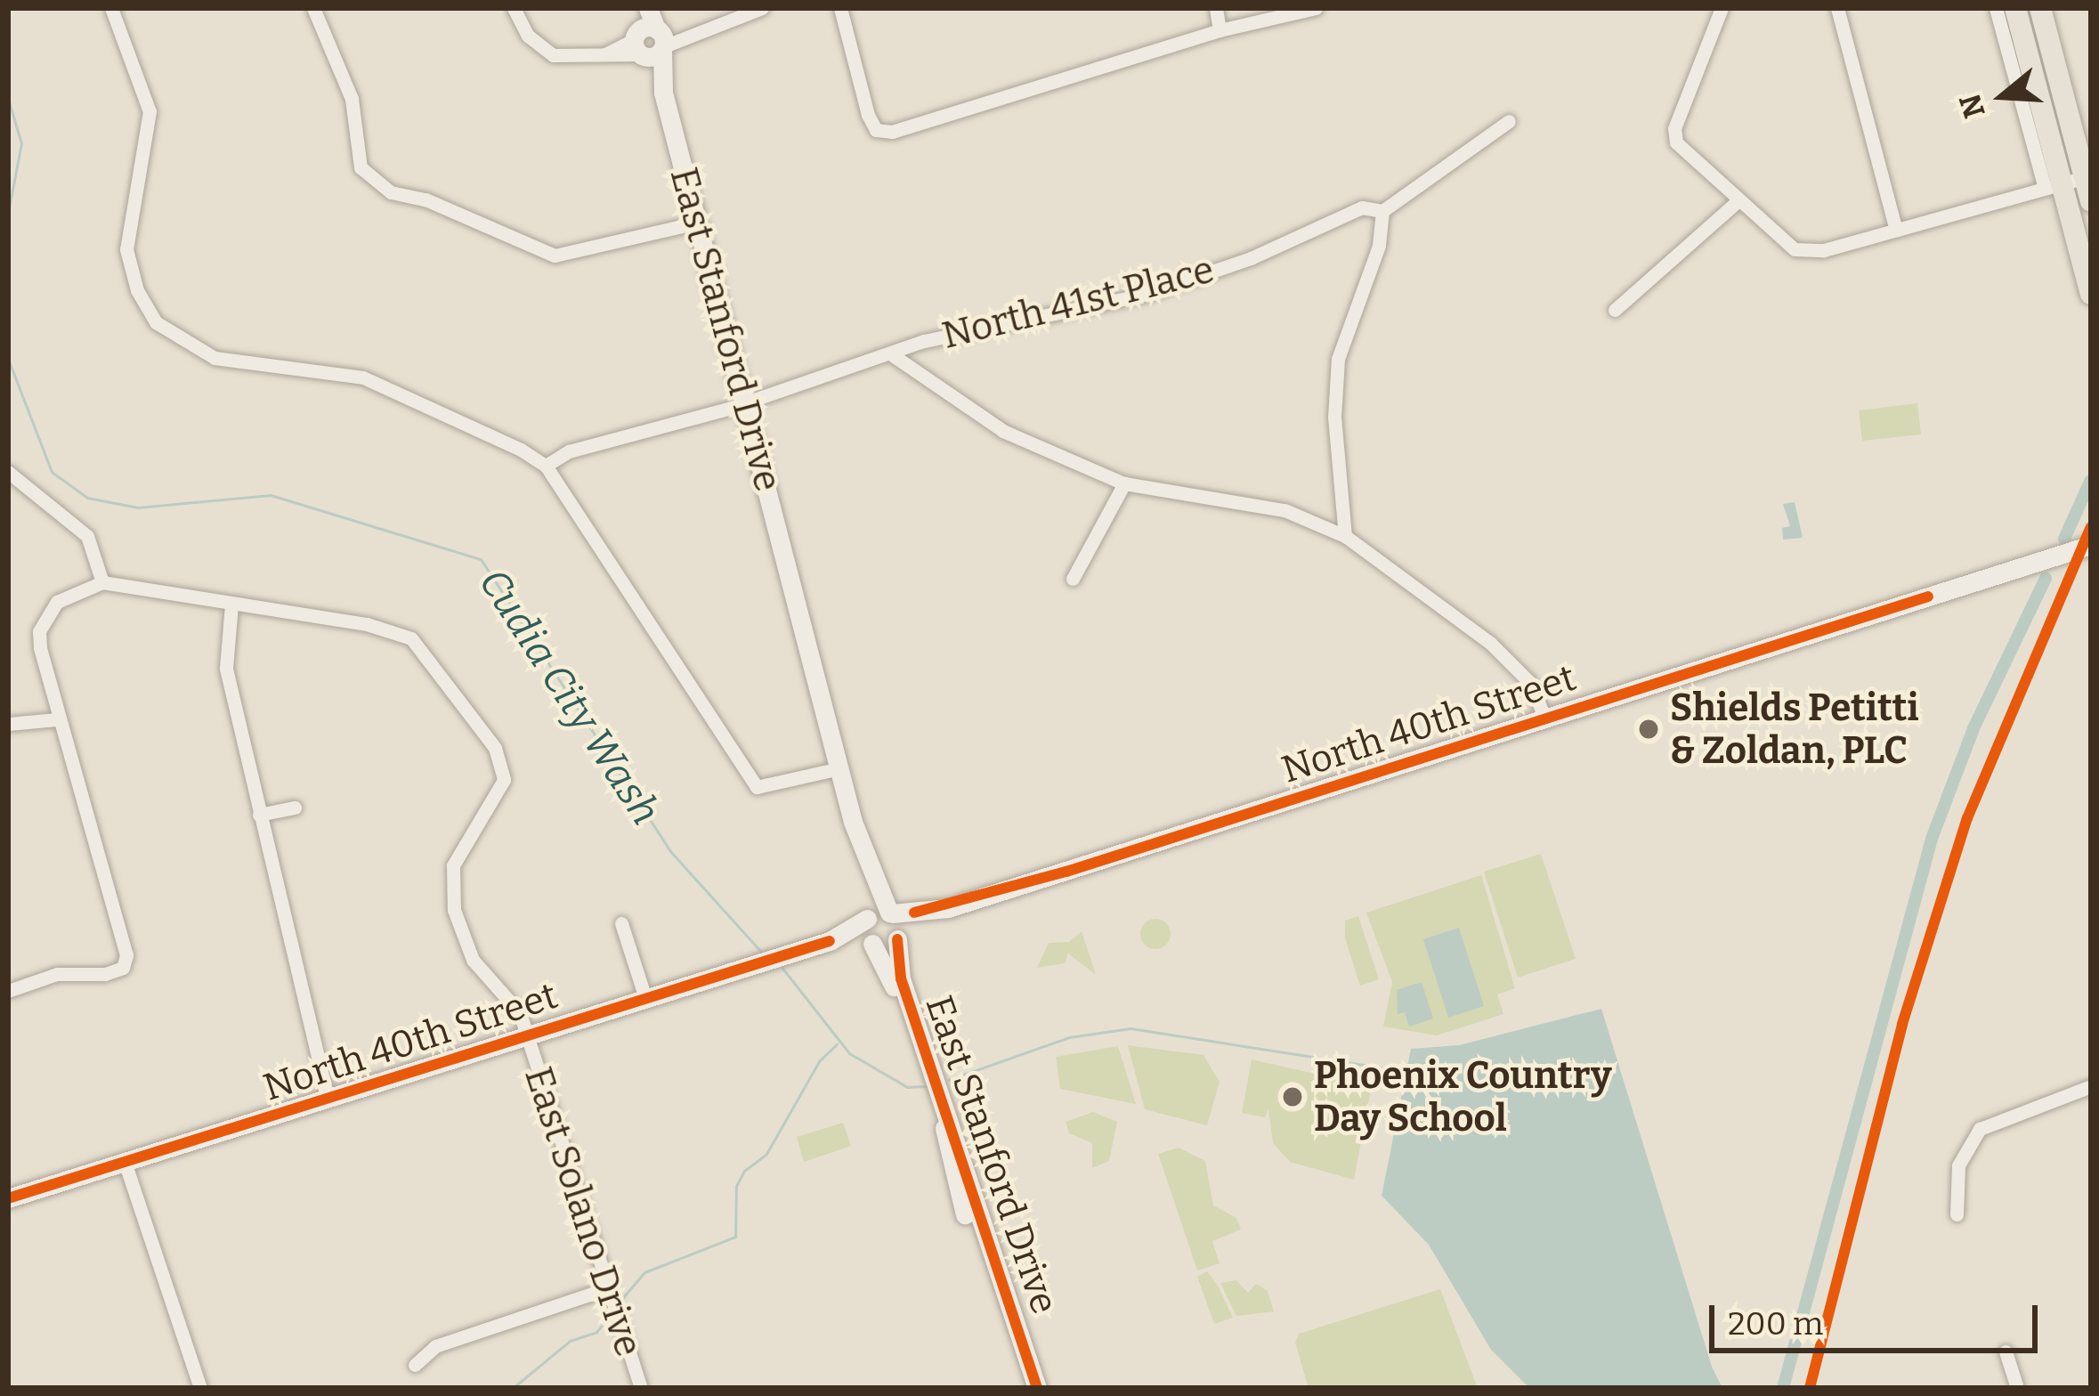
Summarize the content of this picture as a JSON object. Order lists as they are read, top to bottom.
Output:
{
  "streets": {
    "street": [
      "North 41st Place",
      "East Stanford Drive",
      "North 40th Street",
      "East Solano Drive"
    ]
  },
  "crossings": [
    ["North 41st Place", "East Stanford Drive"],
    ["East Stanford Drive", "North 40th Street"],
    ["North 40th Street", "East Solano Drive"]
  ],
  "water": ["Cudia City Wash"],
  "places": ["Shields Petitti & Zoldan, PLC", "Phoenix Country Day School"],
  "scale_bar": "200 m",
  "north": "left"
}
